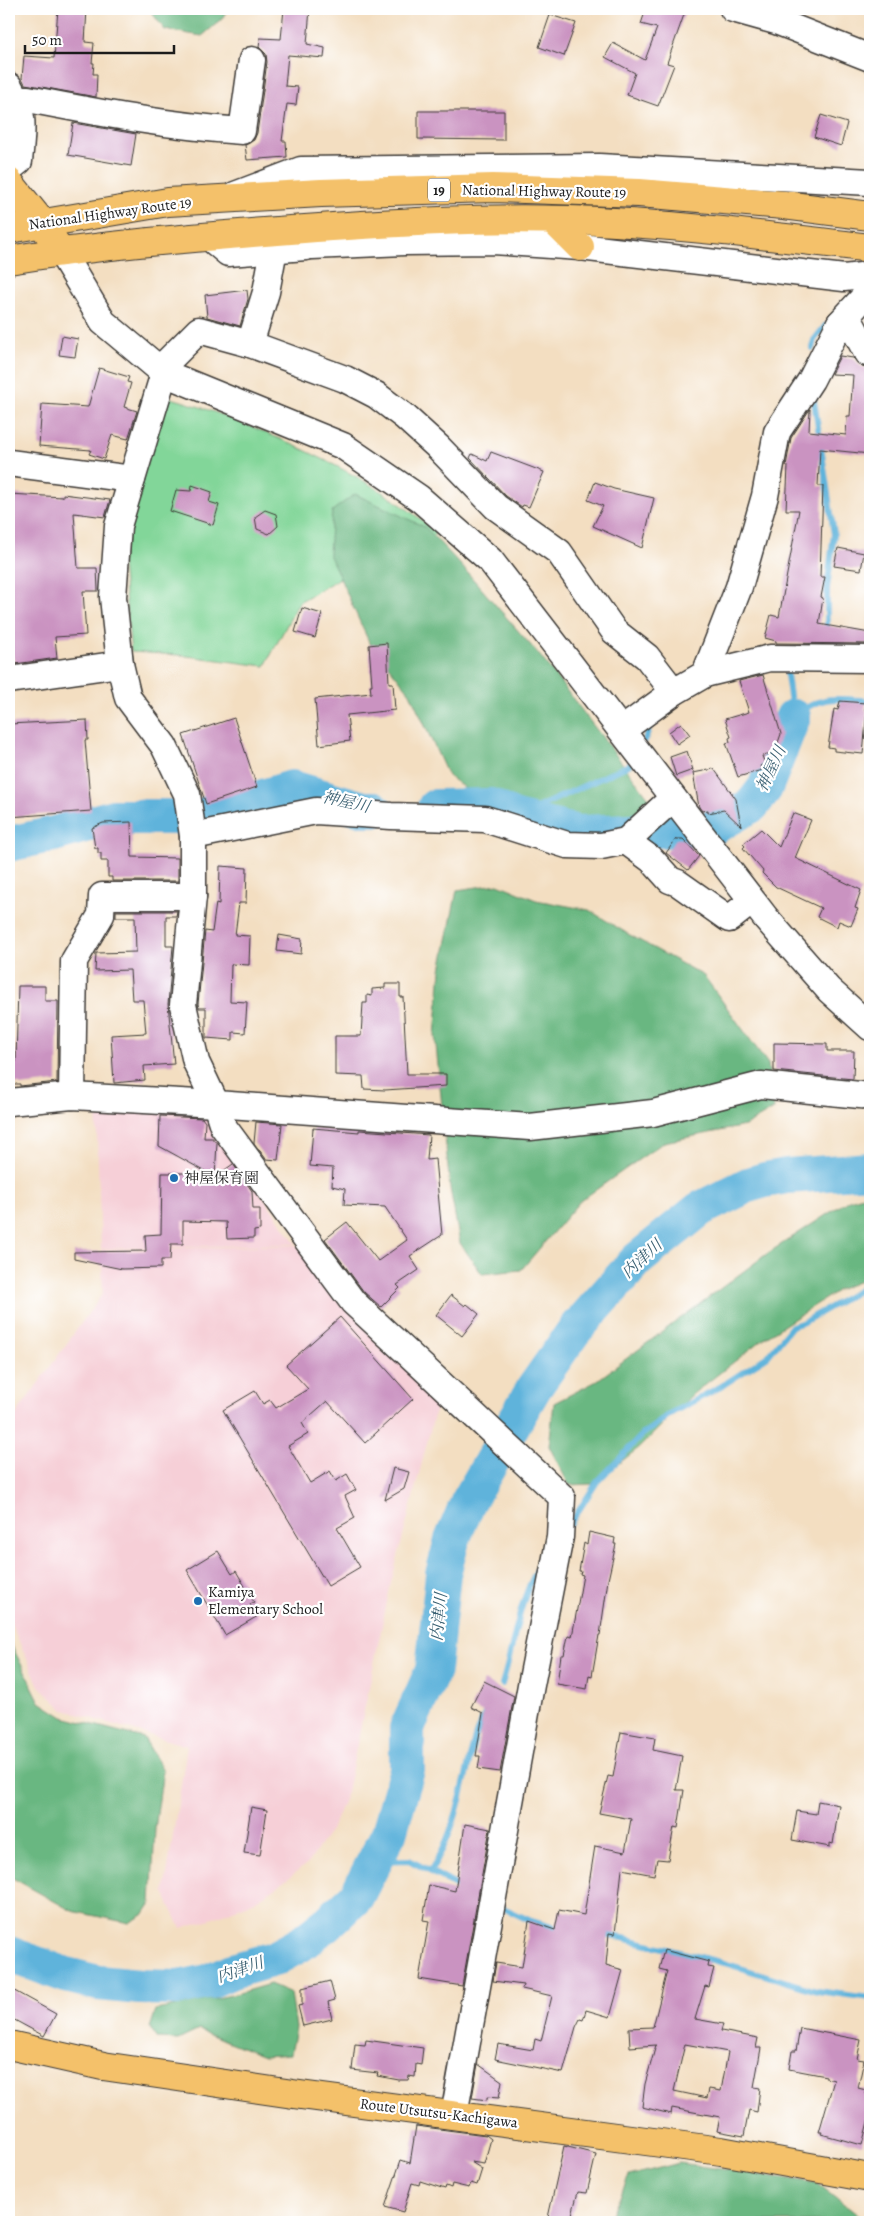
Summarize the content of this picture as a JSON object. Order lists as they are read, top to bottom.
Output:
{
  "streets": {
    "main road": ["19", "National Highway Route 19", "Route Utsutsu-Kachigawa"]
  },
  "water": ["神屋川", "内津川"],
  "places": ["神屋保育園", "Kamiya Elementary School"],
  "scale_bar": "50 m"
}
